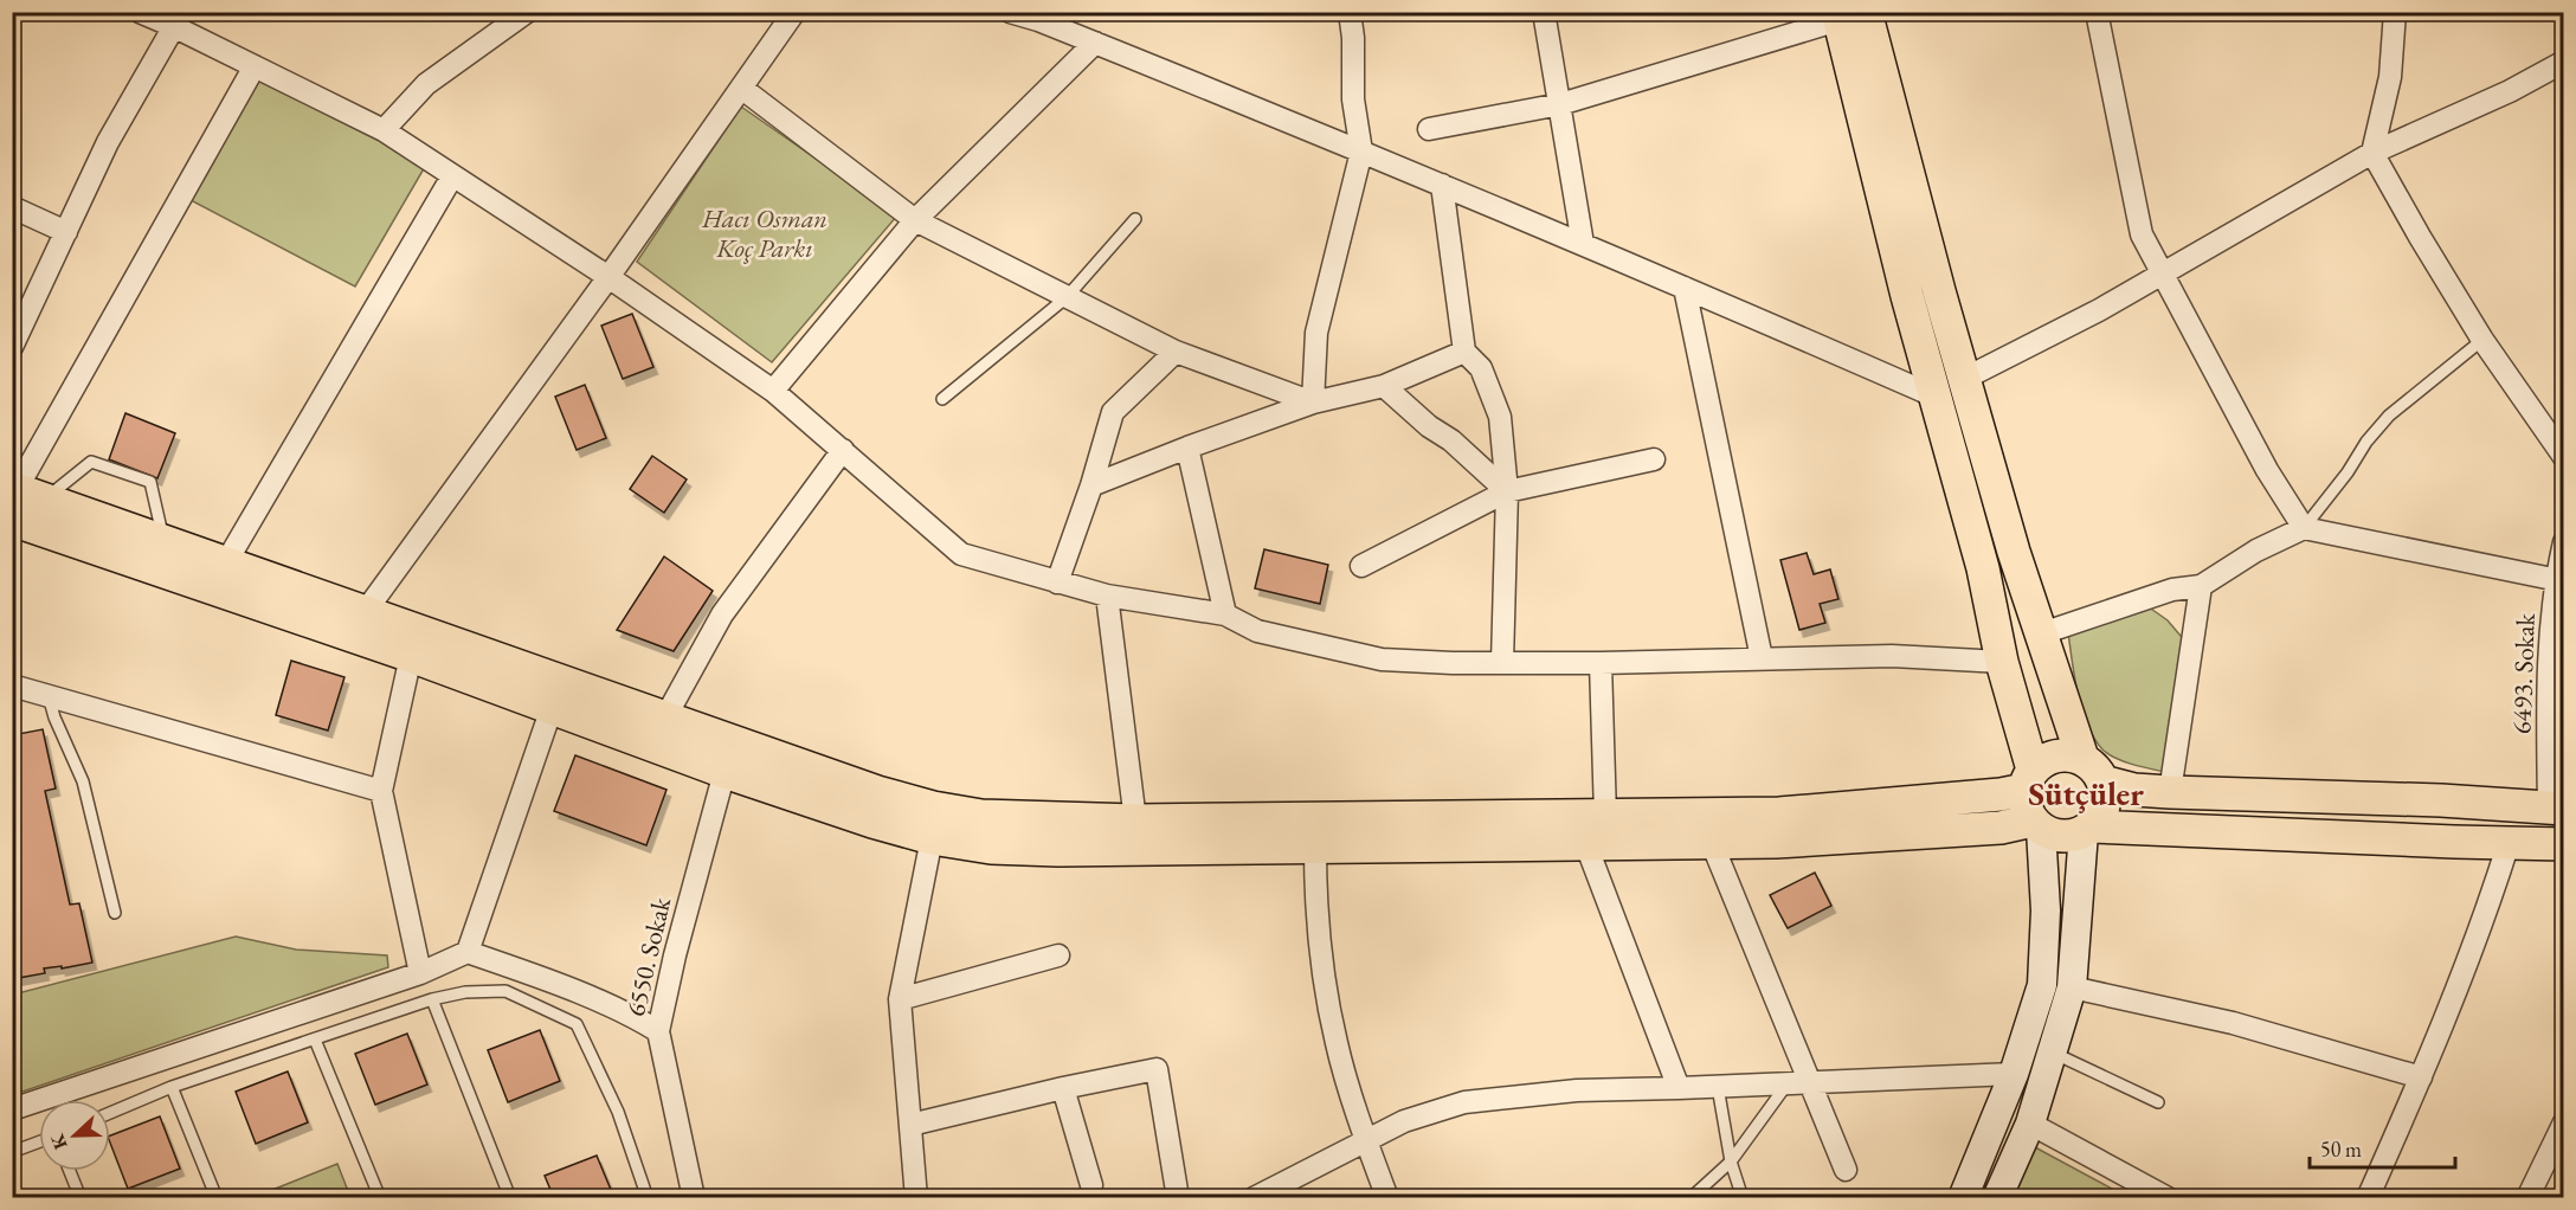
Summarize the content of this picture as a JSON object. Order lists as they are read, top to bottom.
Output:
{
  "streets": {
    "street": ["6493. Sokak", "6550. Sokak"]
  },
  "districts": ["Sütçüler"],
  "parks": ["Hacı Osman Koç Parkı"],
  "scale_bar": "50 m",
  "north": "left"
}
